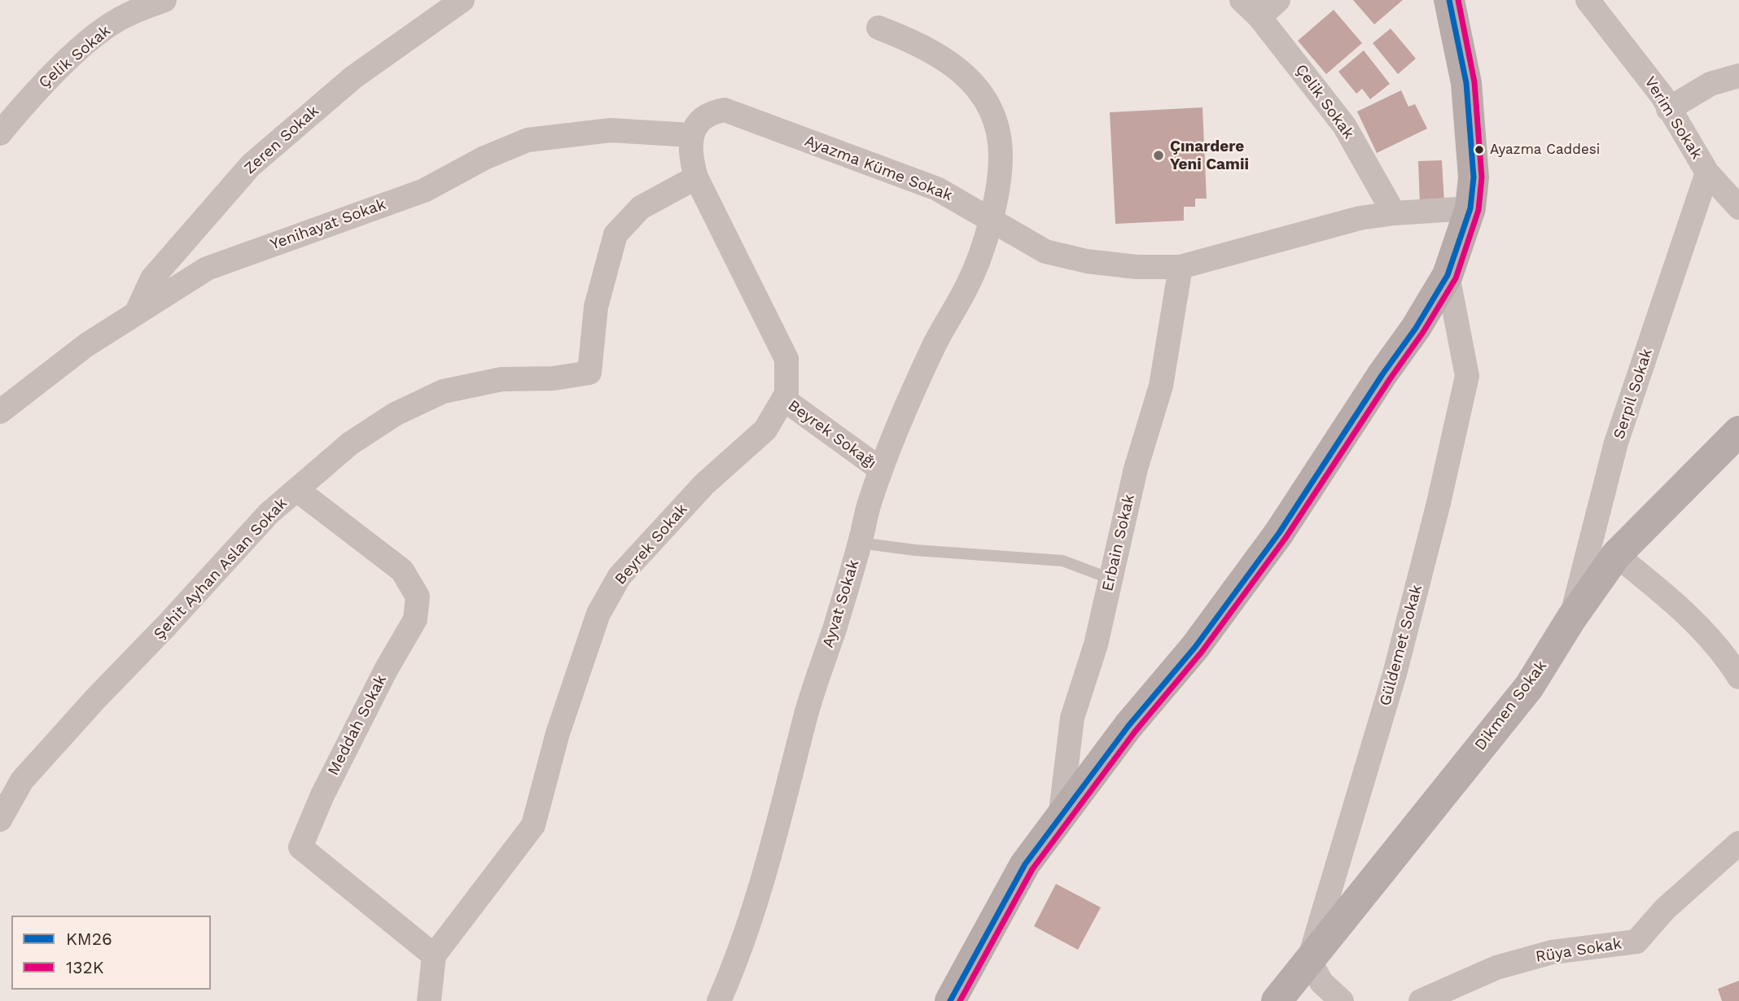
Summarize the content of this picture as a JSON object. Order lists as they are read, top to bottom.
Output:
{
  "streets": {
    "street": [
      "Çelik Sokak",
      "Verim Sokak",
      "Zeren Sokak",
      "Ayazma Küme Sokak",
      "Yenihayat Sokak",
      "Serpil Sokak",
      "Beyrek Sokağı",
      "Erbain Sokak",
      "Beyrek Sokak",
      "Şehit Ayhan Aslan Sokak",
      "Ayvat Sokak",
      "Güldemet Sokak",
      "Dikmen Sokak",
      "Meddah Sokak",
      "Rüya Sokak"
    ]
  },
  "crossings": [
    ["Çelik Sokak", "Ayazma Küme Sokak"],
    ["Verim Sokak", "Serpil Sokak"],
    ["Zeren Sokak", "Yenihayat Sokak"],
    ["Ayazma Küme Sokak", "Yenihayat Sokak"],
    ["Ayazma Küme Sokak", "Erbain Sokak"],
    ["Ayazma Küme Sokak", "Beyrek Sokak"],
    ["Ayazma Küme Sokak", "Ayvat Sokak"],
    ["Yenihayat Sokak", "Beyrek Sokak"],
    ["Serpil Sokak", "Dikmen Sokak"],
    ["Beyrek Sokağı", "Beyrek Sokak"],
    ["Beyrek Sokağı", "Ayvat Sokak"],
    ["Beyrek Sokak", "Şehit Ayhan Aslan Sokak"],
    ["Beyrek Sokak", "Meddah Sokak"],
    ["Şehit Ayhan Aslan Sokak", "Meddah Sokak"],
    ["Güldemet Sokak", "Dikmen Sokak"]
  ],
  "places": ["Ayazma Caddesi", "Çınardere Yeni Camii"],
  "lines": ["transit line KM26", "transit line 132K"],
  "legend": ["KM26", "132K"]
}
